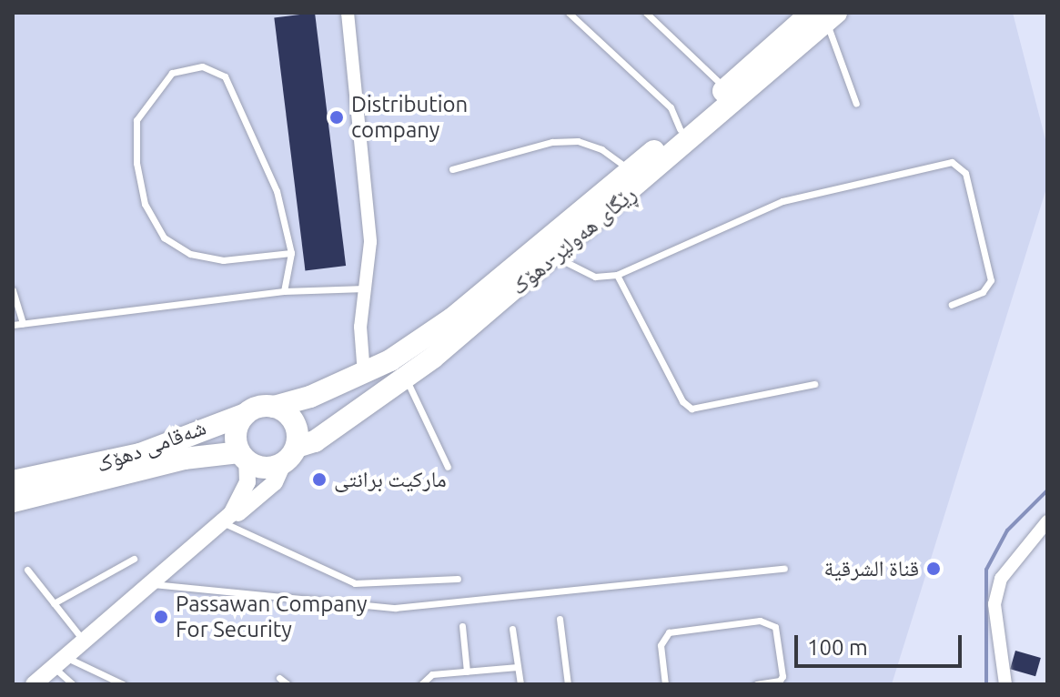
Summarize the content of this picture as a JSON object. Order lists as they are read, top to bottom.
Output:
{
  "streets": {
    "highway": ["ڕێگای هەولێر-دهۆک", "شەقامی دهۆک"]
  },
  "crossings": [
    ["ڕێگای هەولێر-دهۆک", "شەقامی دهۆک"]
  ],
  "places": [
    "Distribution company",
    "مارکیت برانتی",
    "قناة الشرقية",
    "Passawan Company For Security"
  ],
  "scale_bar": "100 m"
}
